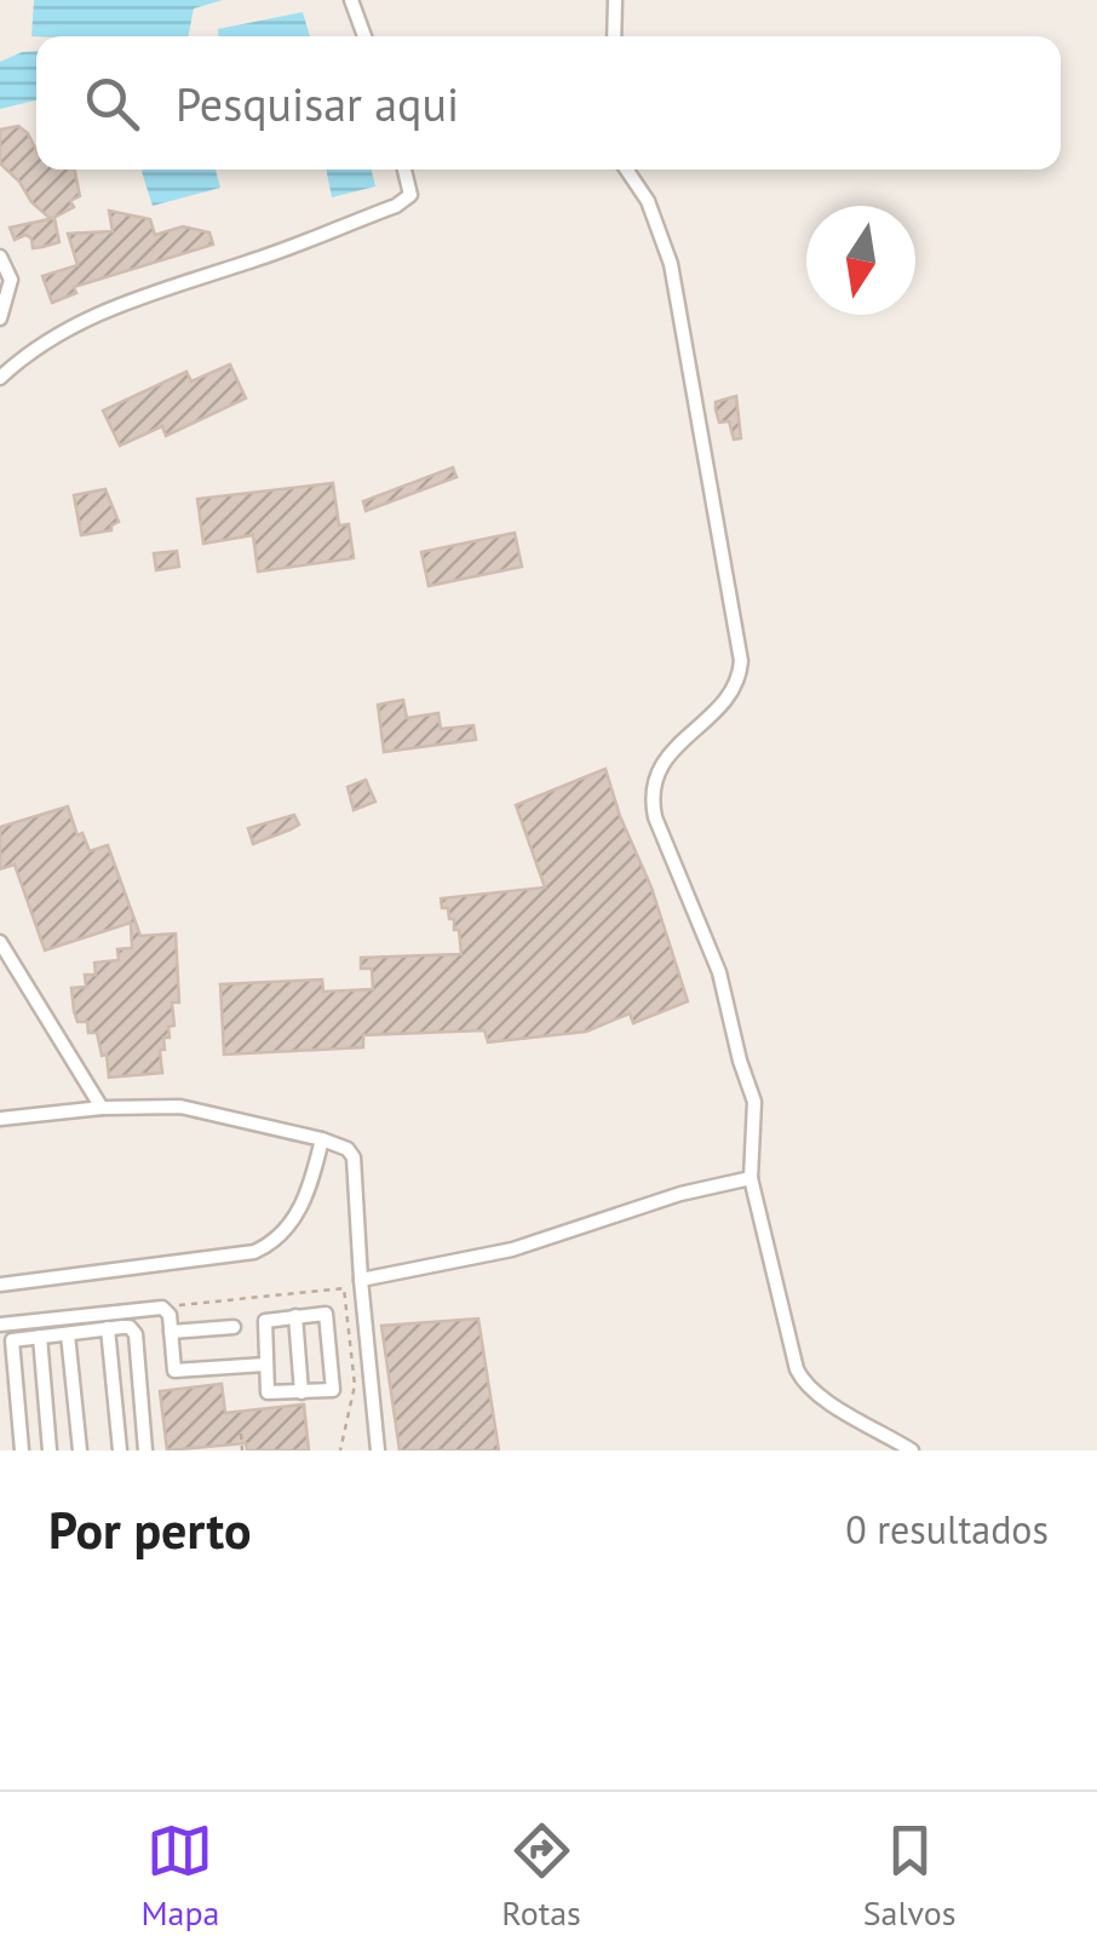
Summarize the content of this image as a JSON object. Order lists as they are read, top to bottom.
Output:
{
  "north": "bottom",
  "page": {
    "search": "Pesquisar aqui",
    "heading": ["Por perto", "0 resultados"],
    "nav": ["Mapa", "Rotas", "Salvos"]
  }
}
